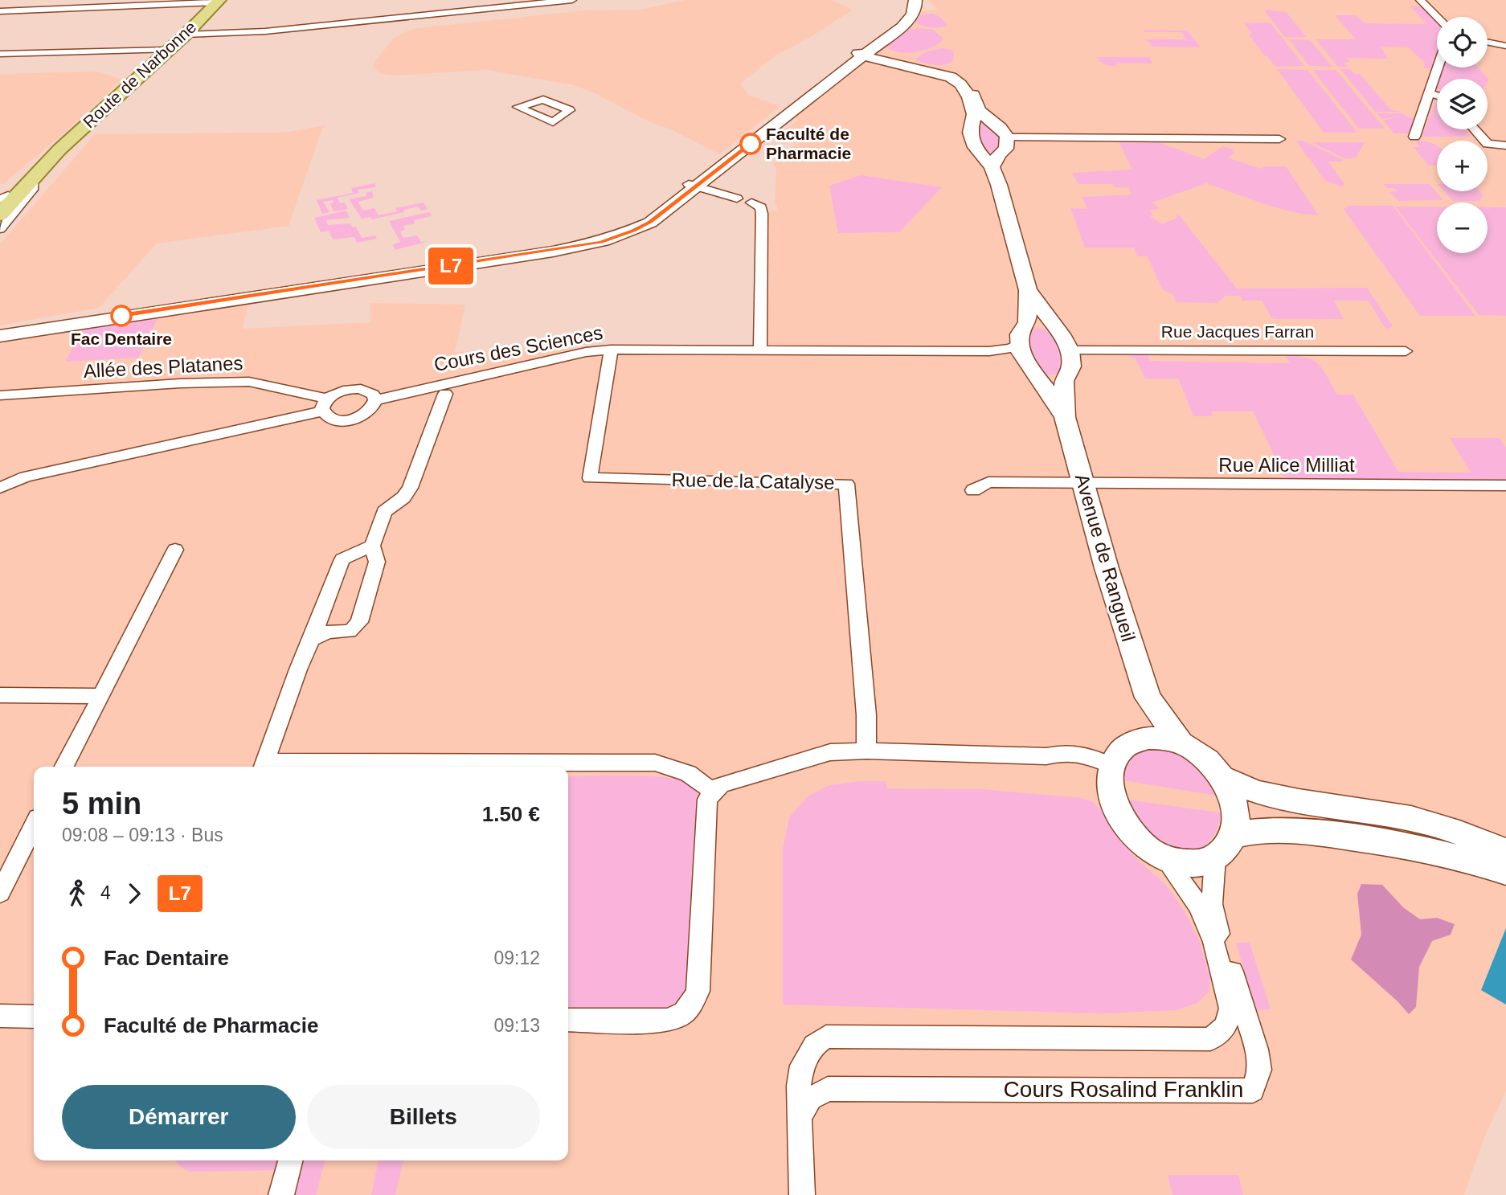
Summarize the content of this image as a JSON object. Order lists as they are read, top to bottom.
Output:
{
  "streets": {
    "main road": ["Route de Narbonne"],
    "street": [
      "Rue Jacques Farran",
      "Cours des Sciences",
      "Allée des Platanes",
      "Rue Alice Milliat",
      "Rue de la Catalyse",
      "Avenue de Rangueil",
      "Cours Rosalind Franklin"
    ]
  },
  "crossings": [
    ["Rue Jacques Farran", "Avenue de Rangueil"],
    ["Cours des Sciences", "Allée des Platanes"],
    ["Cours des Sciences", "Rue de la Catalyse"],
    ["Rue Alice Milliat", "Avenue de Rangueil"],
    ["Avenue de Rangueil", "Cours Rosalind Franklin"]
  ],
  "places": ["Faculté de Pharmacie", "Fac Dentaire"],
  "lines": ["bus line L7"],
  "page": {
    "on_map": "L7",
    "map_buttons": ["+", "−"],
    "heading": ["5 min", "09:08 – 09:13 · Bus", "1.50 €"],
    "legs": ["4", "L7"],
    "list": [
      {
        "name": "Fac Dentaire",
        "value": "09:12"
      },
      {
        "name": "Faculté de Pharmacie",
        "value": "09:13"
      }
    ],
    "buttons": ["Démarrer", "Billets"]
  }
}
